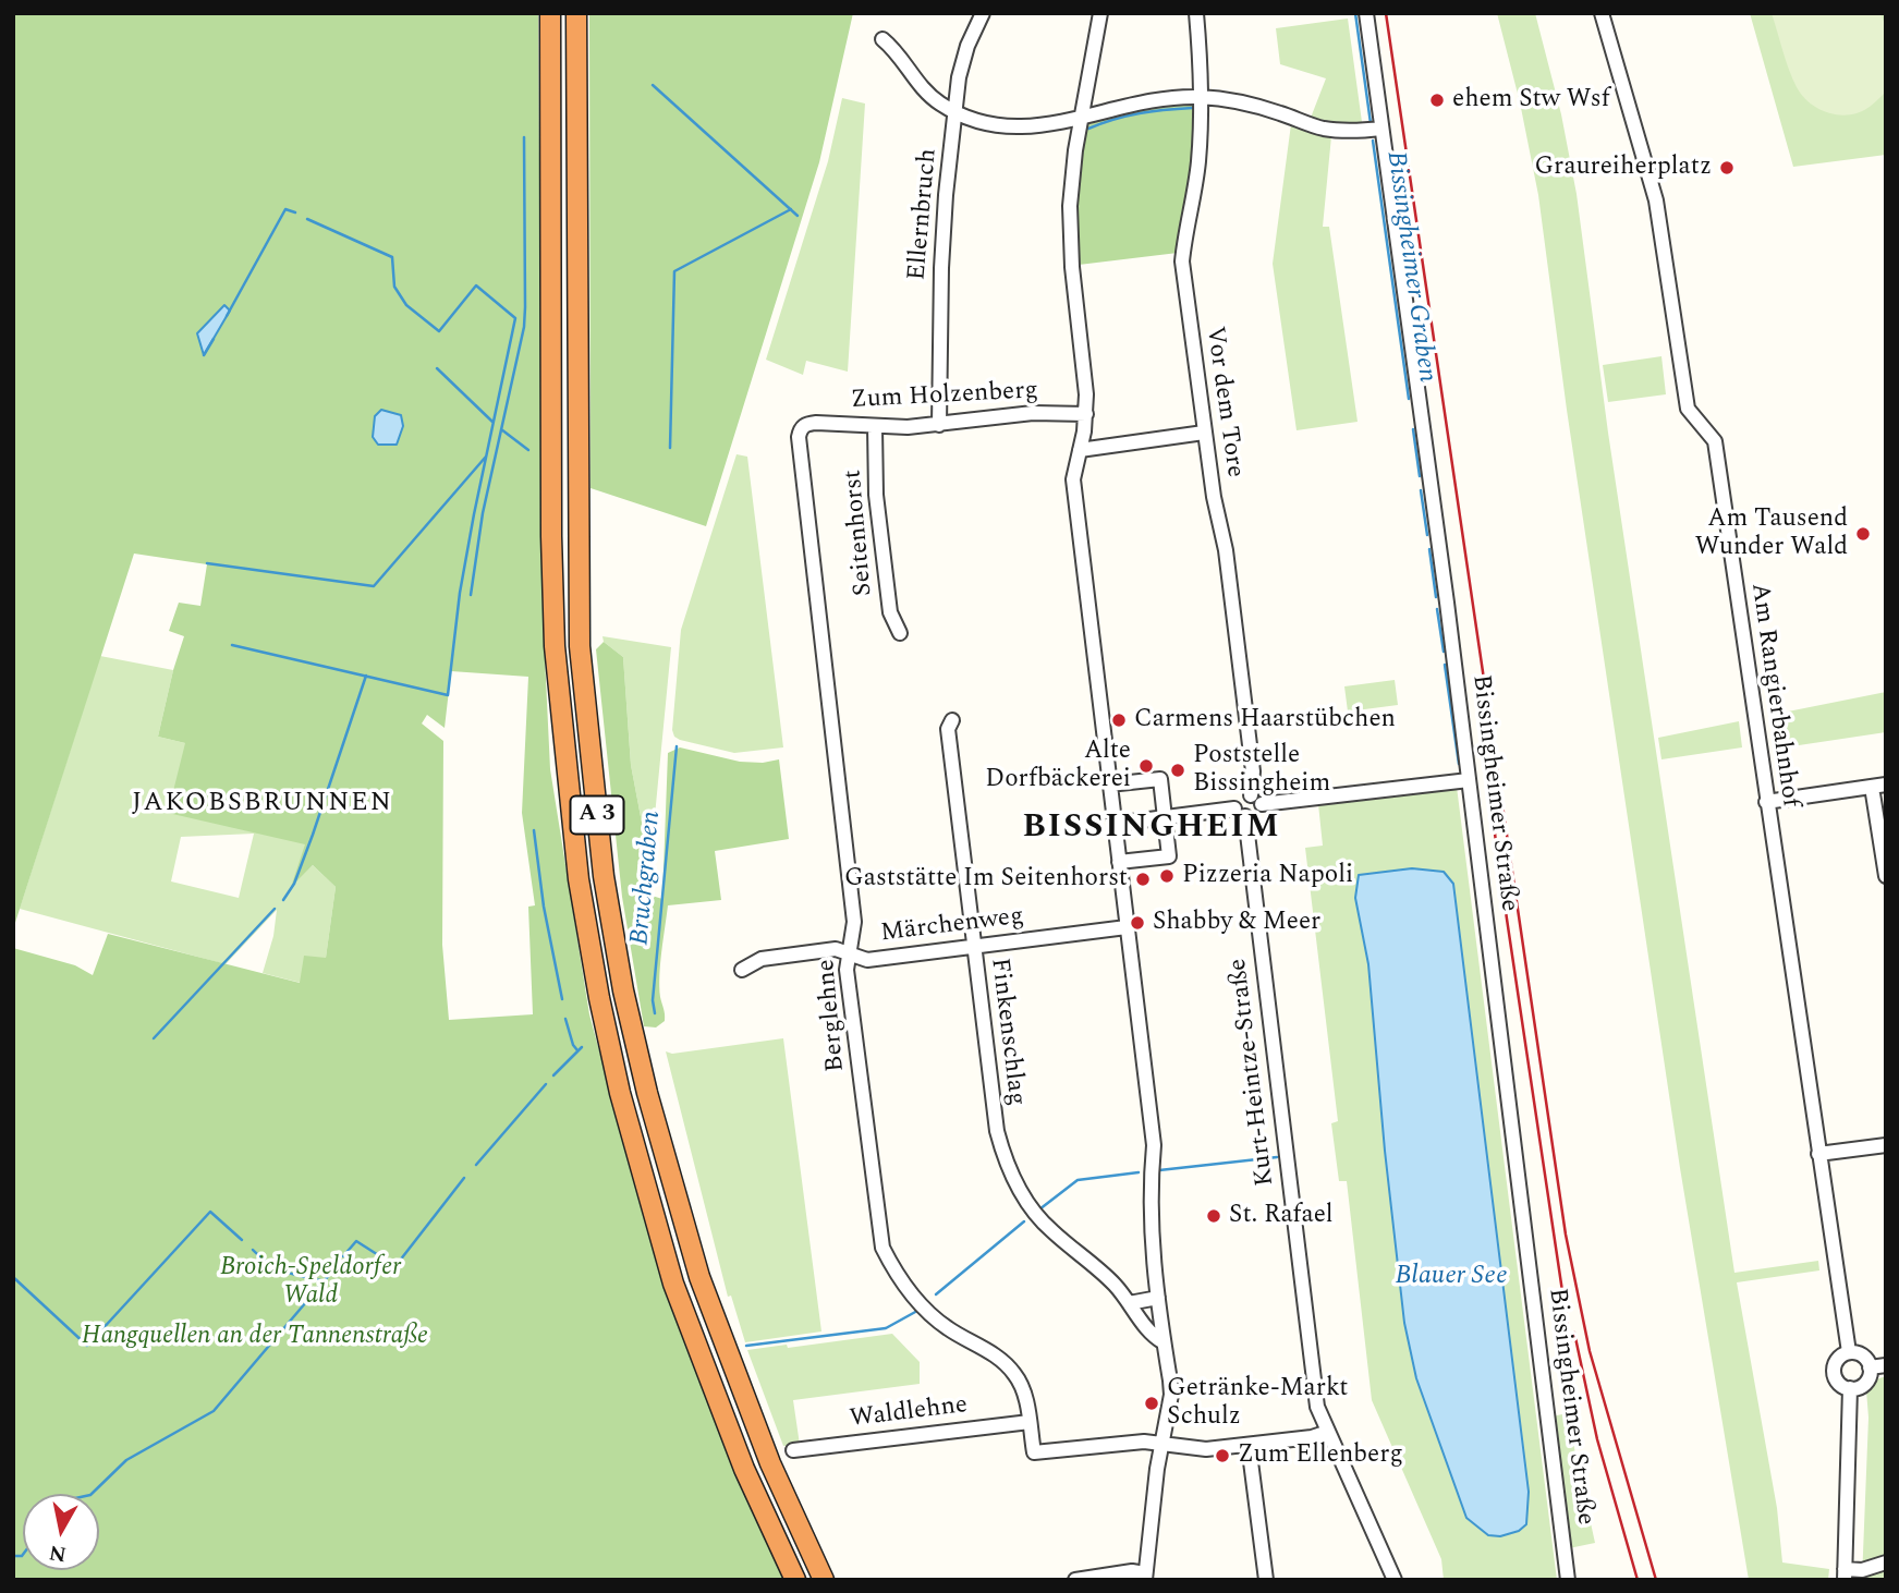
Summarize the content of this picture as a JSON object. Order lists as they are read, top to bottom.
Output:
{
  "streets": {
    "highway": ["A 3"],
    "street": [
      "Ellernbruch",
      "Zum Holzenberg",
      "Vor dem Tore",
      "Seitenhorst",
      "Am Rangierbahnhof",
      "Bissingheimer Straße",
      "Märchenweg",
      "Berglehne",
      "Finkenschlag",
      "Kurt-Heintze-Straße",
      "Waldlehne"
    ]
  },
  "crossings": [
    ["Ellernbruch", "Zum Holzenberg"],
    ["Zum Holzenberg", "Seitenhorst"],
    ["Zum Holzenberg", "Berglehne"],
    ["Märchenweg", "Berglehne"],
    ["Märchenweg", "Finkenschlag"],
    ["Berglehne", "Waldlehne"]
  ],
  "districts": ["JAKOBSBRUNNEN", "BISSINGHEIM"],
  "water": ["Bissingheimer Graben", "Bruchgraben", "Blauer See"],
  "parks": ["Broich-Speldorfer Wald", "Hangquellen an der Tannenstraße"],
  "places": [
    "ehem Stw Wsf",
    "Graureiherplatz",
    "Am Tausend Wunder Wald",
    "Carmens Haarstübchen",
    "Alte Dorfbäckerei",
    "Poststelle Bissingheim",
    "Pizzeria Napoli",
    "Gaststätte Im Seitenhorst",
    "Shabby & Meer",
    "St. Rafael",
    "Getränke-Markt Schulz",
    "Zum Ellenberg"
  ],
  "north": "bottom"
}
